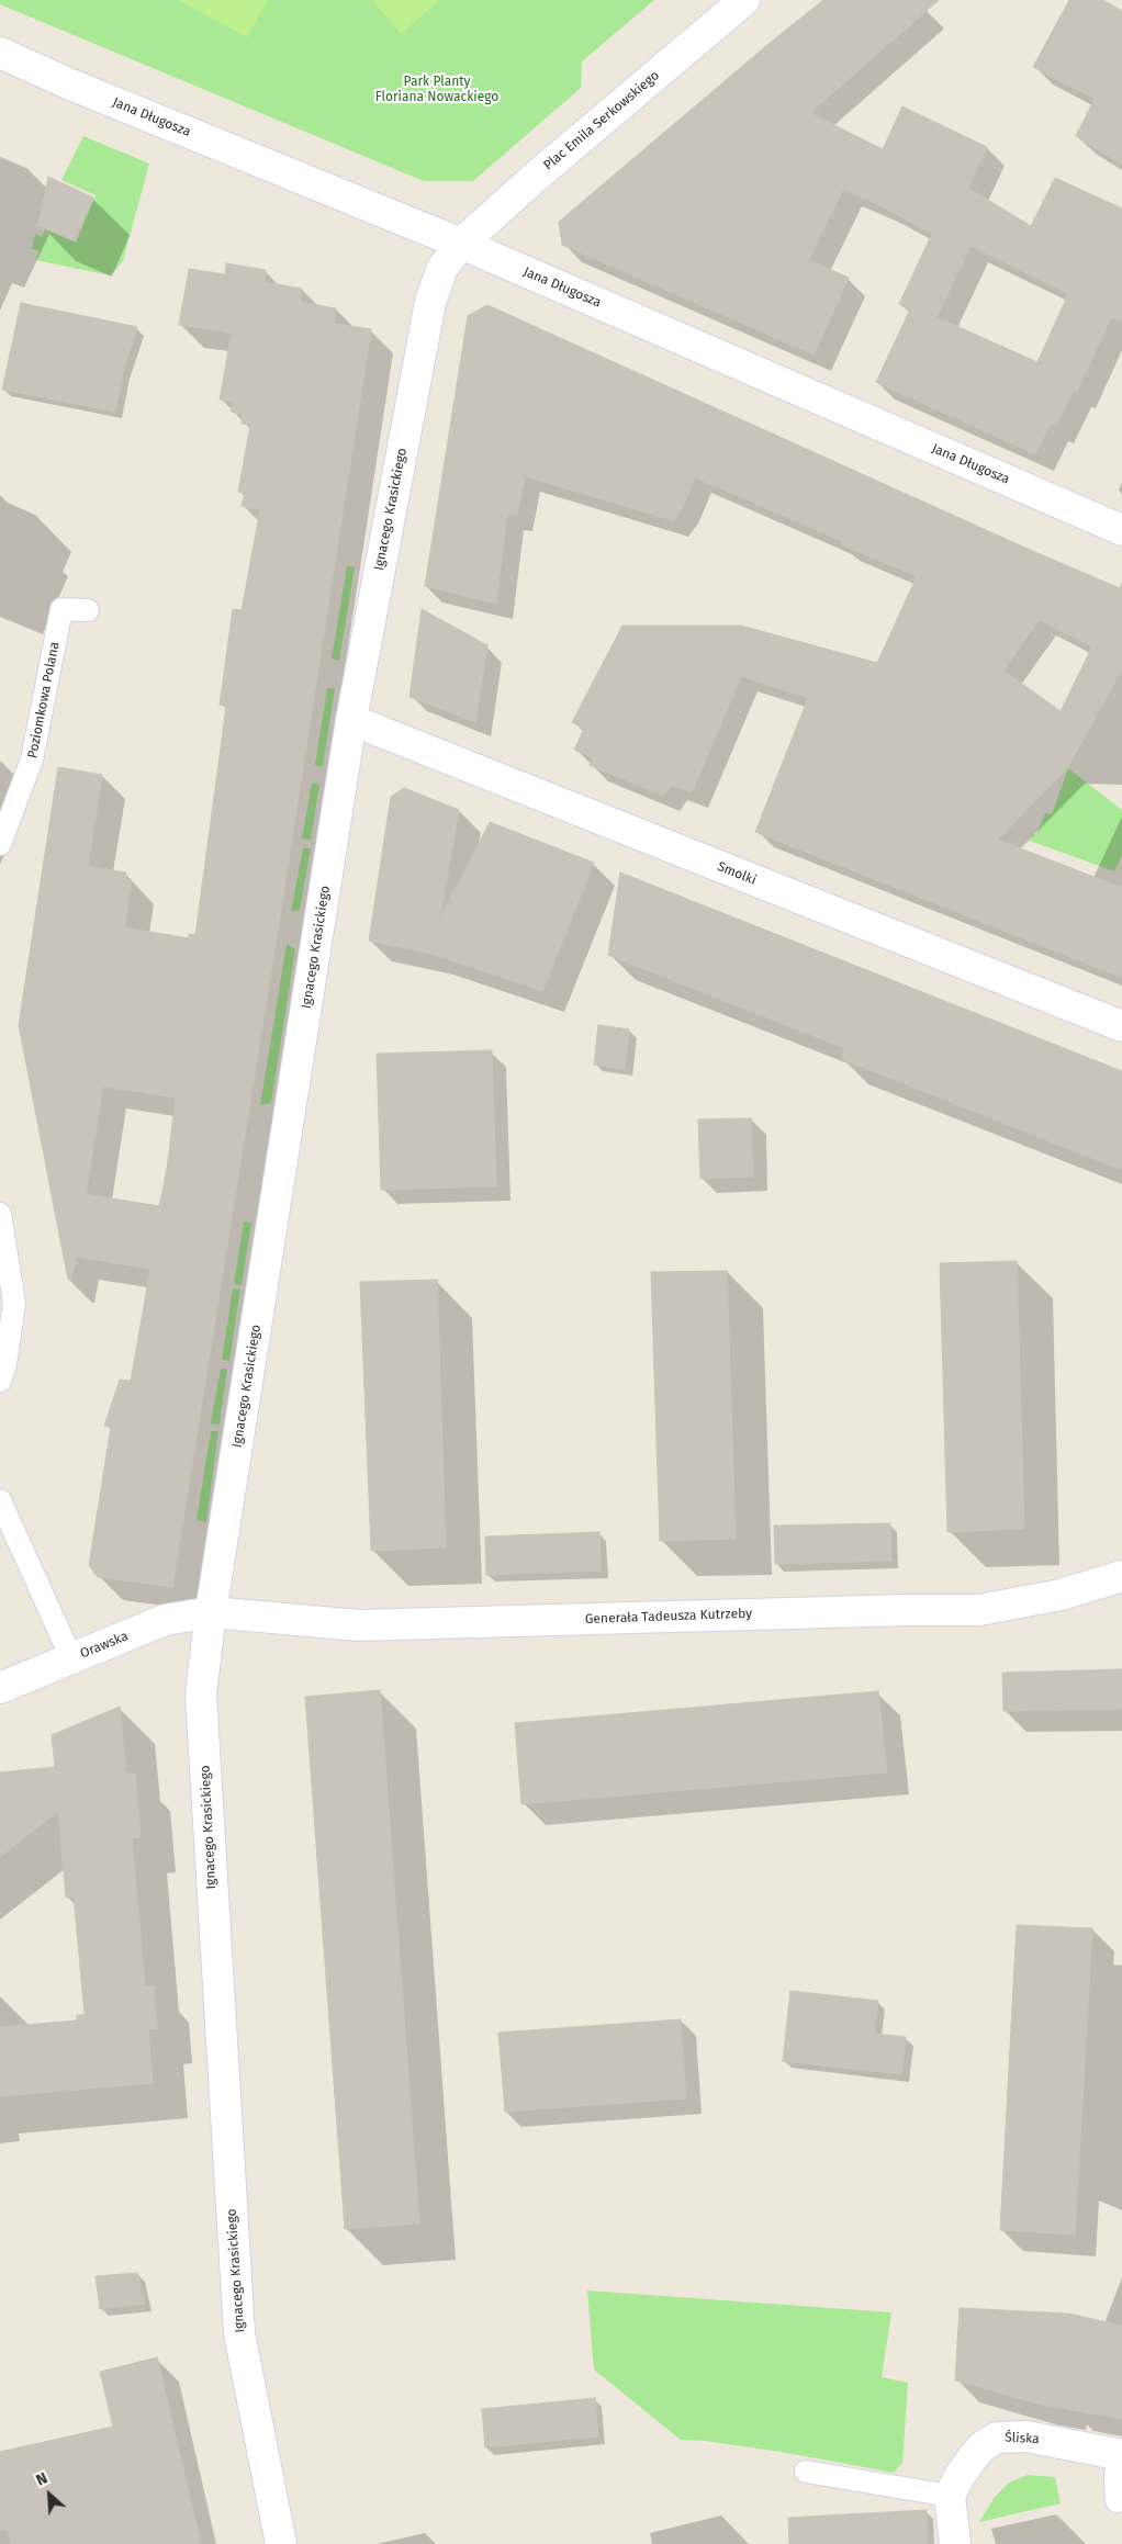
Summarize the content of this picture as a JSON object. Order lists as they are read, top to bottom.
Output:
{
  "streets": {
    "street": [
      "Jana Długosza",
      "Plac Emila Serkowskiego",
      "Ignacego Krasickiego",
      "Smolki",
      "Generała Tadeusza Kutrzeby",
      "Orawska",
      "Śliska"
    ],
    "lane": ["Poziomkowa Polana"]
  },
  "crossings": [
    ["Jana Długosza", "Plac Emila Serkowskiego"],
    ["Jana Długosza", "Ignacego Krasickiego"],
    ["Plac Emila Serkowskiego", "Ignacego Krasickiego"],
    ["Ignacego Krasickiego", "Smolki"],
    ["Ignacego Krasickiego", "Generała Tadeusza Kutrzeby"],
    ["Ignacego Krasickiego", "Orawska"],
    ["Generała Tadeusza Kutrzeby", "Orawska"]
  ],
  "parks": ["Park Planty Floriana Nowackiego"],
  "north": "top left"
}
